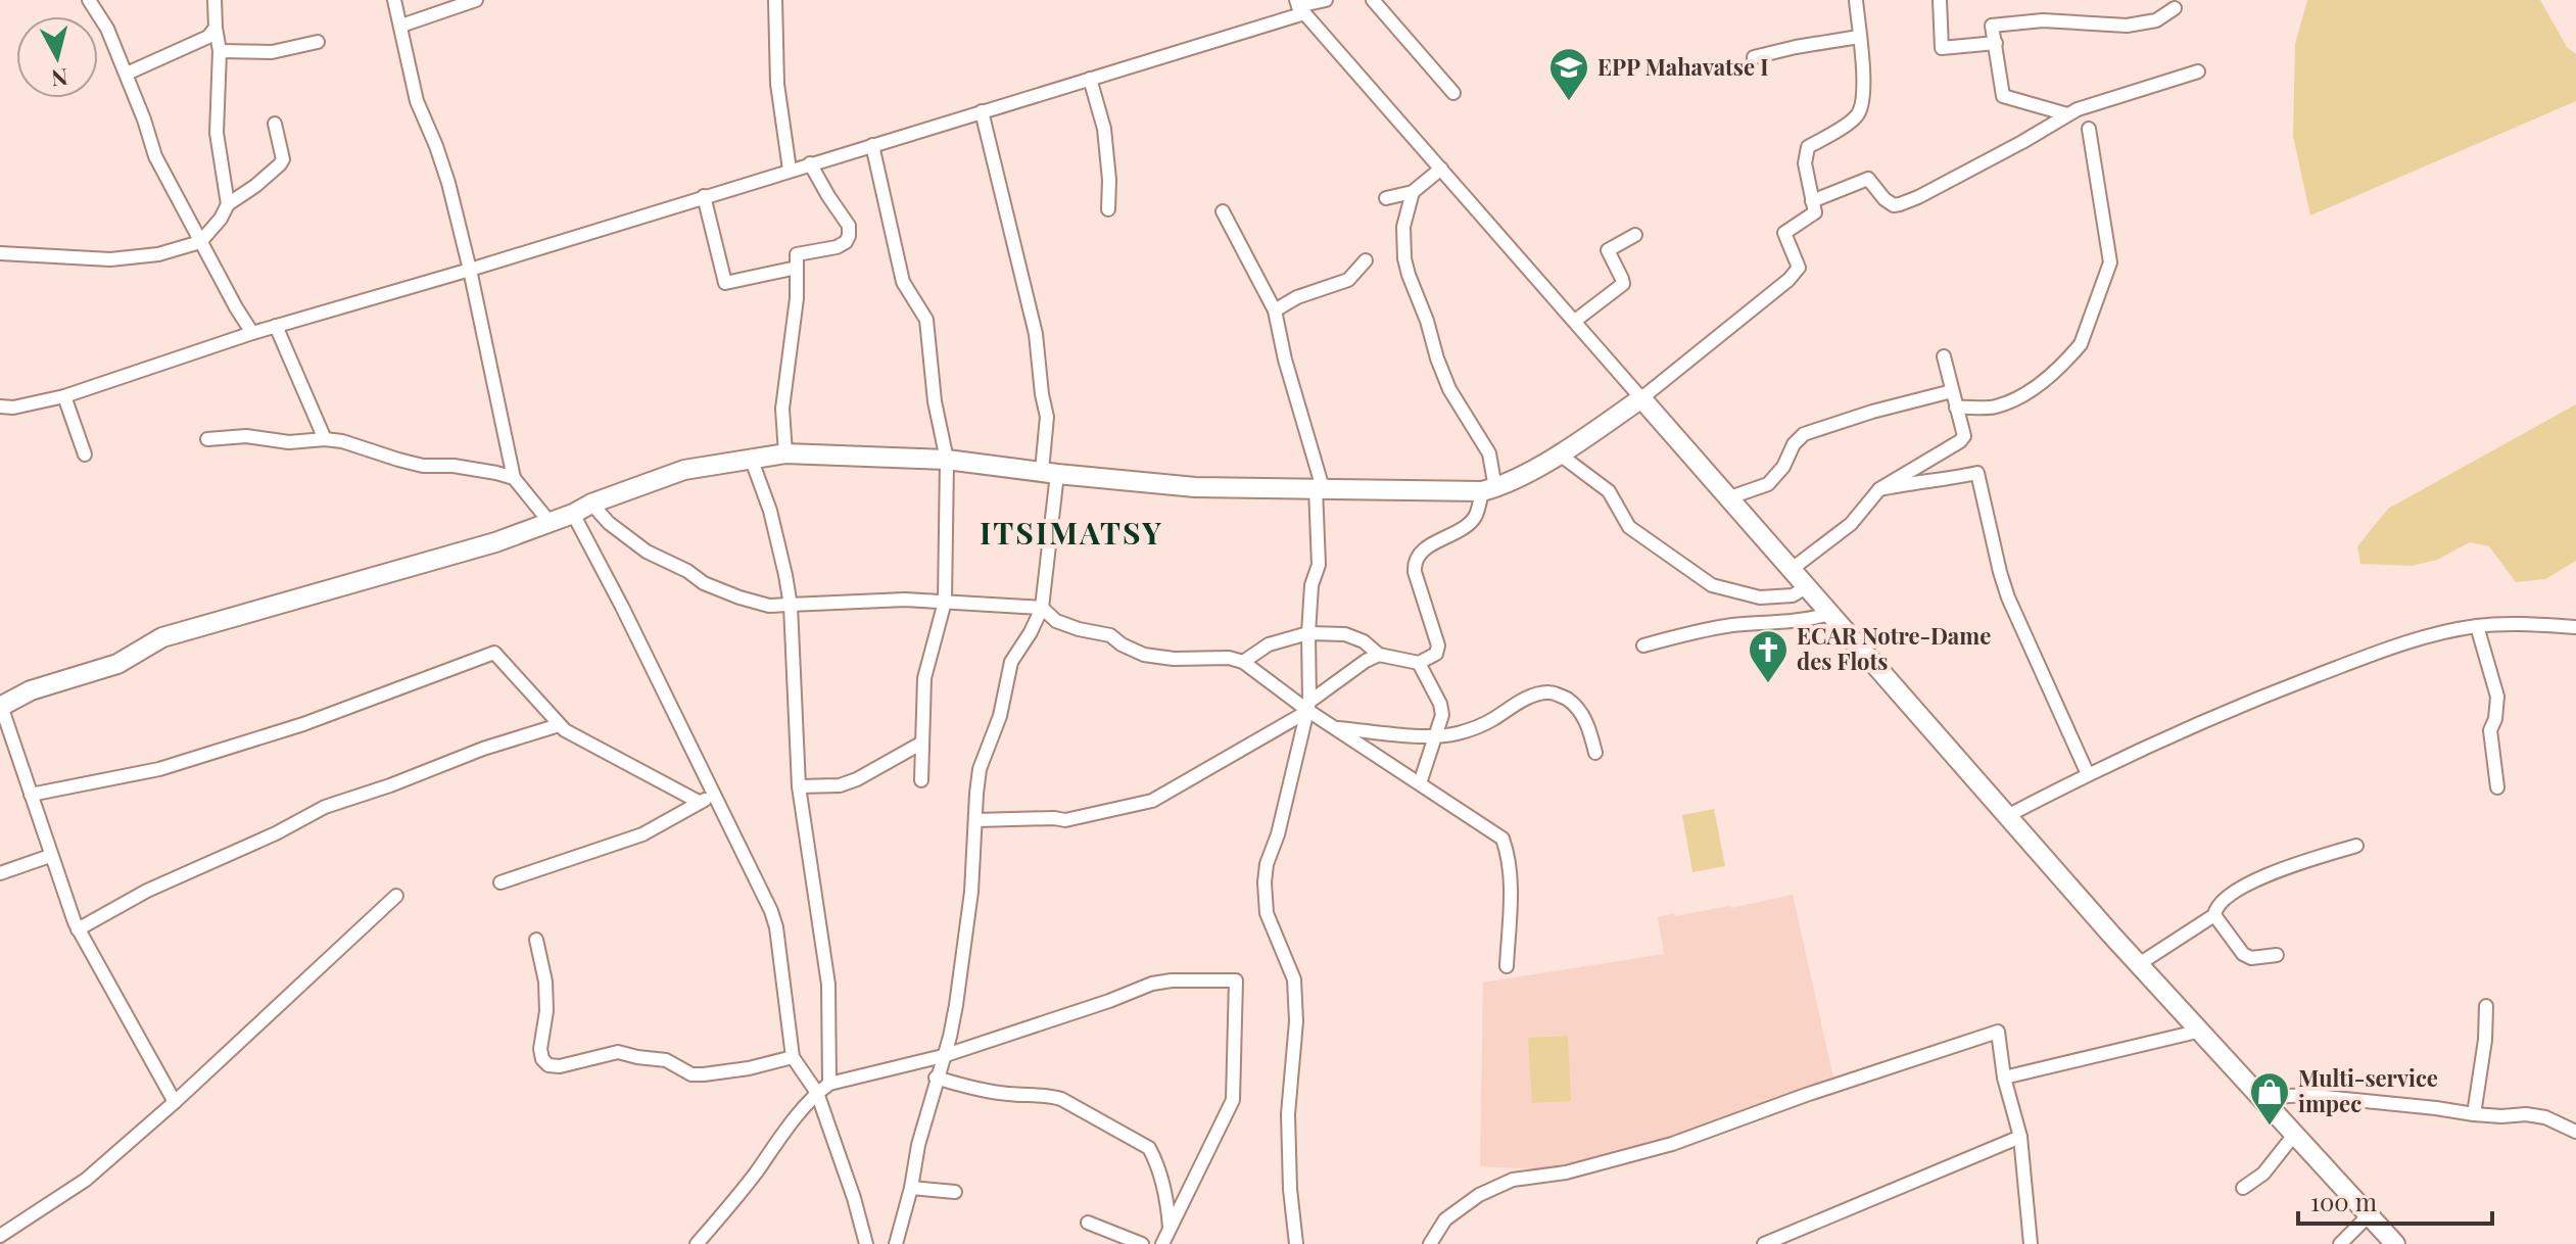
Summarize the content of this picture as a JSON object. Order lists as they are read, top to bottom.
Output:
{
  "districts": ["ITSIMATSY"],
  "places": {
    "school or university": ["EPP Mahavatse I"],
    "church": ["ECAR Notre-Dame des Flots"],
    "shop": ["Multi-service impec"]
  },
  "scale_bar": "100 m",
  "north": "bottom"
}
